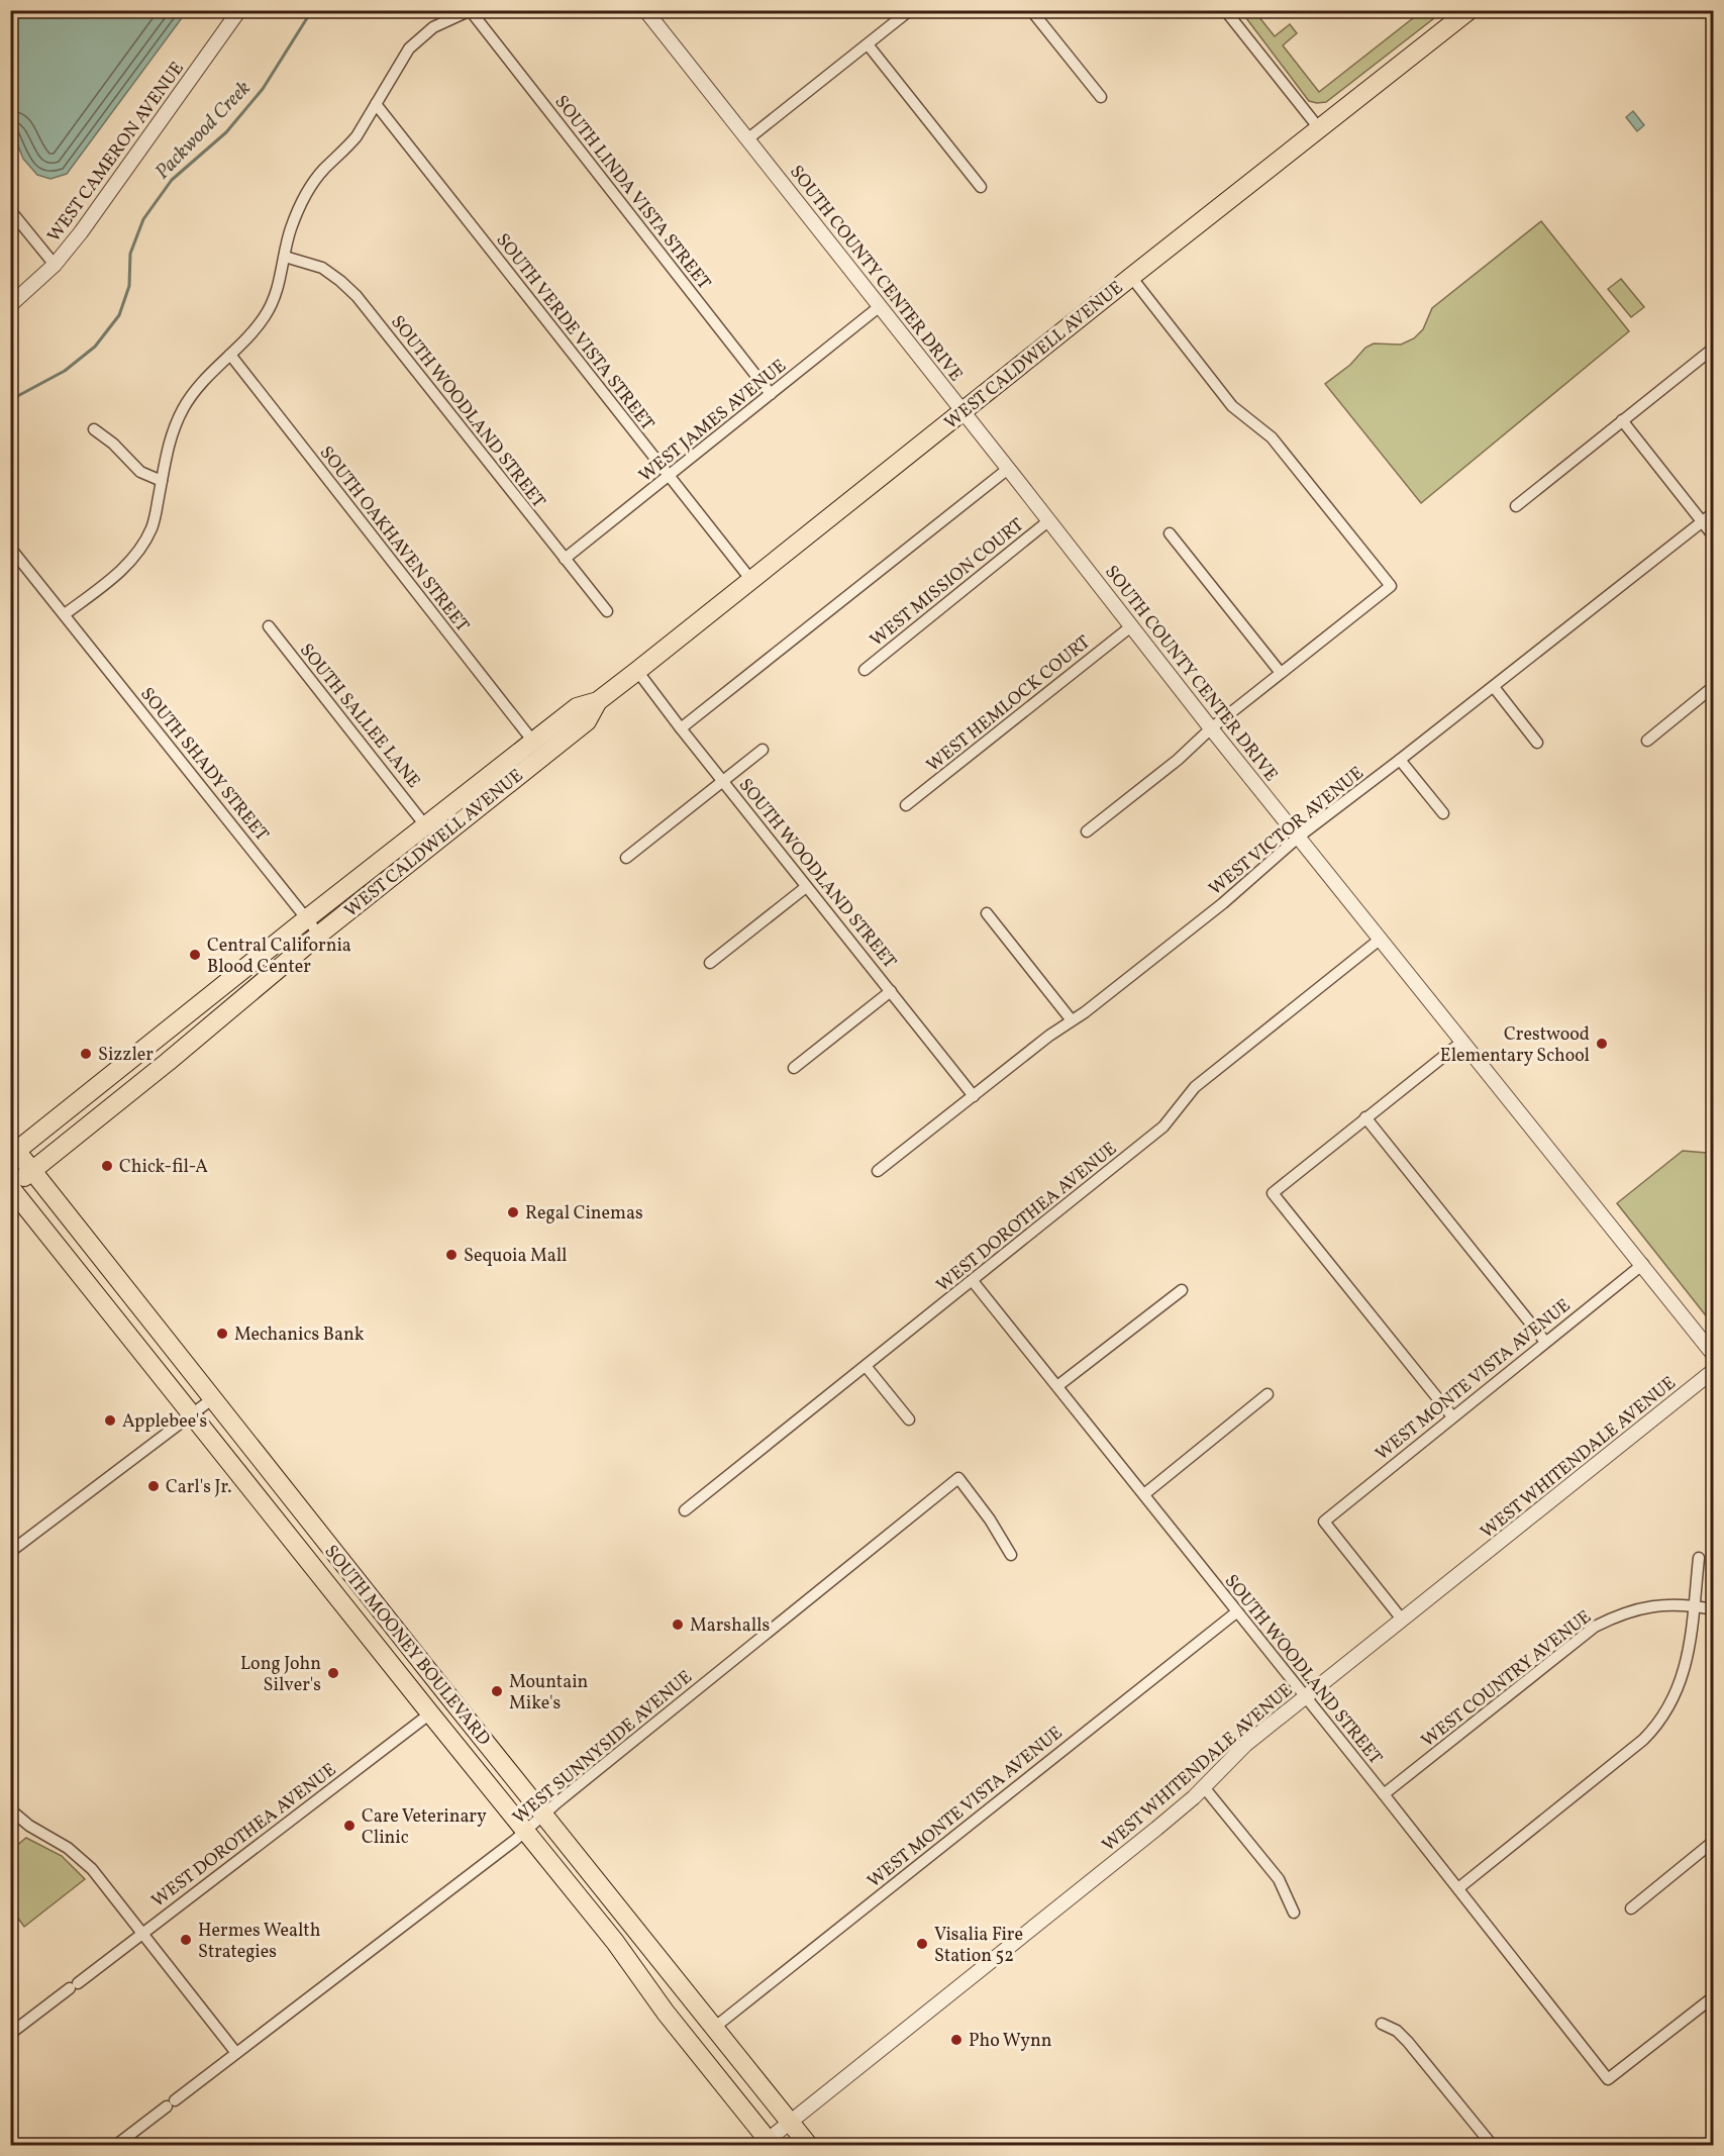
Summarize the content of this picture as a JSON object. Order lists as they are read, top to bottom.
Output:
{
  "streets": {
    "main road": ["WEST CALDWELL AVENUE", "SOUTH MOONEY BOULEVARD"],
    "street": [
      "WEST CAMERON AVENUE",
      "SOUTH LINDA VISTA STREET",
      "SOUTH COUNTY CENTER DRIVE",
      "SOUTH VERDE VISTA STREET",
      "SOUTH WOODLAND STREET",
      "WEST JAMES AVENUE",
      "SOUTH OAKHAVEN STREET",
      "WEST MISSION COURT",
      "WEST HEMLOCK COURT",
      "SOUTH SALLEE LANE",
      "SOUTH SHADY STREET",
      "WEST VICTOR AVENUE",
      "WEST DOROTHEA AVENUE",
      "WEST MONTE VISTA AVENUE",
      "WEST WHITENDALE AVENUE",
      "WEST COUNTRY AVENUE",
      "WEST SUNNYSIDE AVENUE"
    ]
  },
  "crossings": [
    ["SOUTH LINDA VISTA STREET", "WEST JAMES AVENUE"],
    ["SOUTH COUNTY CENTER DRIVE", "WEST CALDWELL AVENUE"],
    ["SOUTH COUNTY CENTER DRIVE", "WEST JAMES AVENUE"],
    ["SOUTH COUNTY CENTER DRIVE", "WEST MISSION COURT"],
    ["SOUTH COUNTY CENTER DRIVE", "WEST HEMLOCK COURT"],
    ["SOUTH COUNTY CENTER DRIVE", "WEST VICTOR AVENUE"],
    ["SOUTH COUNTY CENTER DRIVE", "WEST DOROTHEA AVENUE"],
    ["SOUTH COUNTY CENTER DRIVE", "WEST MONTE VISTA AVENUE"],
    ["SOUTH VERDE VISTA STREET", "WEST CALDWELL AVENUE"],
    ["SOUTH VERDE VISTA STREET", "WEST JAMES AVENUE"],
    ["WEST CALDWELL AVENUE", "SOUTH WOODLAND STREET"],
    ["WEST CALDWELL AVENUE", "SOUTH OAKHAVEN STREET"],
    ["WEST CALDWELL AVENUE", "SOUTH SALLEE LANE"],
    ["WEST CALDWELL AVENUE", "SOUTH SHADY STREET"],
    ["WEST CALDWELL AVENUE", "SOUTH MOONEY BOULEVARD"],
    ["SOUTH WOODLAND STREET", "WEST JAMES AVENUE"],
    ["SOUTH WOODLAND STREET", "WEST VICTOR AVENUE"],
    ["SOUTH WOODLAND STREET", "WEST DOROTHEA AVENUE"],
    ["SOUTH WOODLAND STREET", "WEST MONTE VISTA AVENUE"],
    ["SOUTH WOODLAND STREET", "WEST WHITENDALE AVENUE"],
    ["SOUTH WOODLAND STREET", "WEST COUNTRY AVENUE"],
    ["WEST DOROTHEA AVENUE", "SOUTH MOONEY BOULEVARD"],
    ["WEST MONTE VISTA AVENUE", "WEST WHITENDALE AVENUE"],
    ["WEST MONTE VISTA AVENUE", "SOUTH MOONEY BOULEVARD"],
    ["WEST WHITENDALE AVENUE", "SOUTH MOONEY BOULEVARD"],
    ["SOUTH MOONEY BOULEVARD", "WEST SUNNYSIDE AVENUE"]
  ],
  "water": ["Packwood Creek"],
  "places": [
    "Central California Blood Center",
    "Crestwood Elementary School",
    "Sizzler",
    "Chick-fil-A",
    "Regal Cinemas",
    "Sequoia Mall",
    "Mechanics Bank",
    "Applebee's",
    "Carl's Jr.",
    "Marshalls",
    "Long John Silver's",
    "Mountain Mike's",
    "Care Veterinary Clinic",
    "Hermes Wealth Strategies",
    "Visalia Fire Station 52",
    "Pho Wynn"
  ]
}
